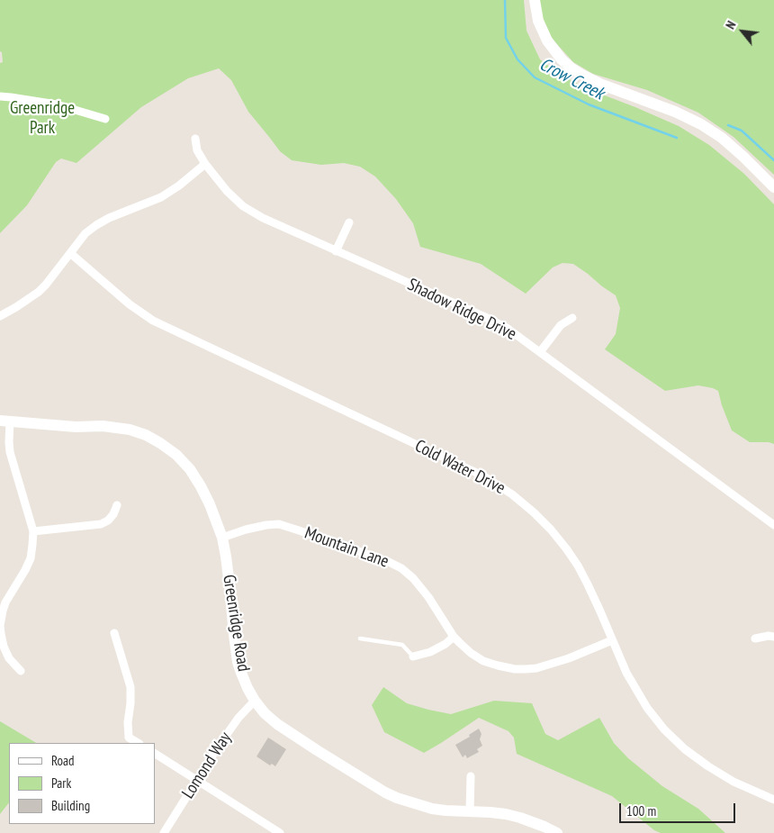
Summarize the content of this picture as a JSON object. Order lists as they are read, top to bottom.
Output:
{
  "streets": {
    "street": [
      "Shadow Ridge Drive",
      "Cold Water Drive",
      "Mountain Lane",
      "Greenridge Road",
      "Lomond Way"
    ]
  },
  "crossings": [
    ["Cold Water Drive", "Mountain Lane"],
    ["Mountain Lane", "Greenridge Road"],
    ["Greenridge Road", "Lomond Way"]
  ],
  "water": ["Crow Creek"],
  "parks": ["Greenridge Park"],
  "legend": ["Road", "Park", "Building"],
  "scale_bar": "100 m",
  "north": "top left"
}
